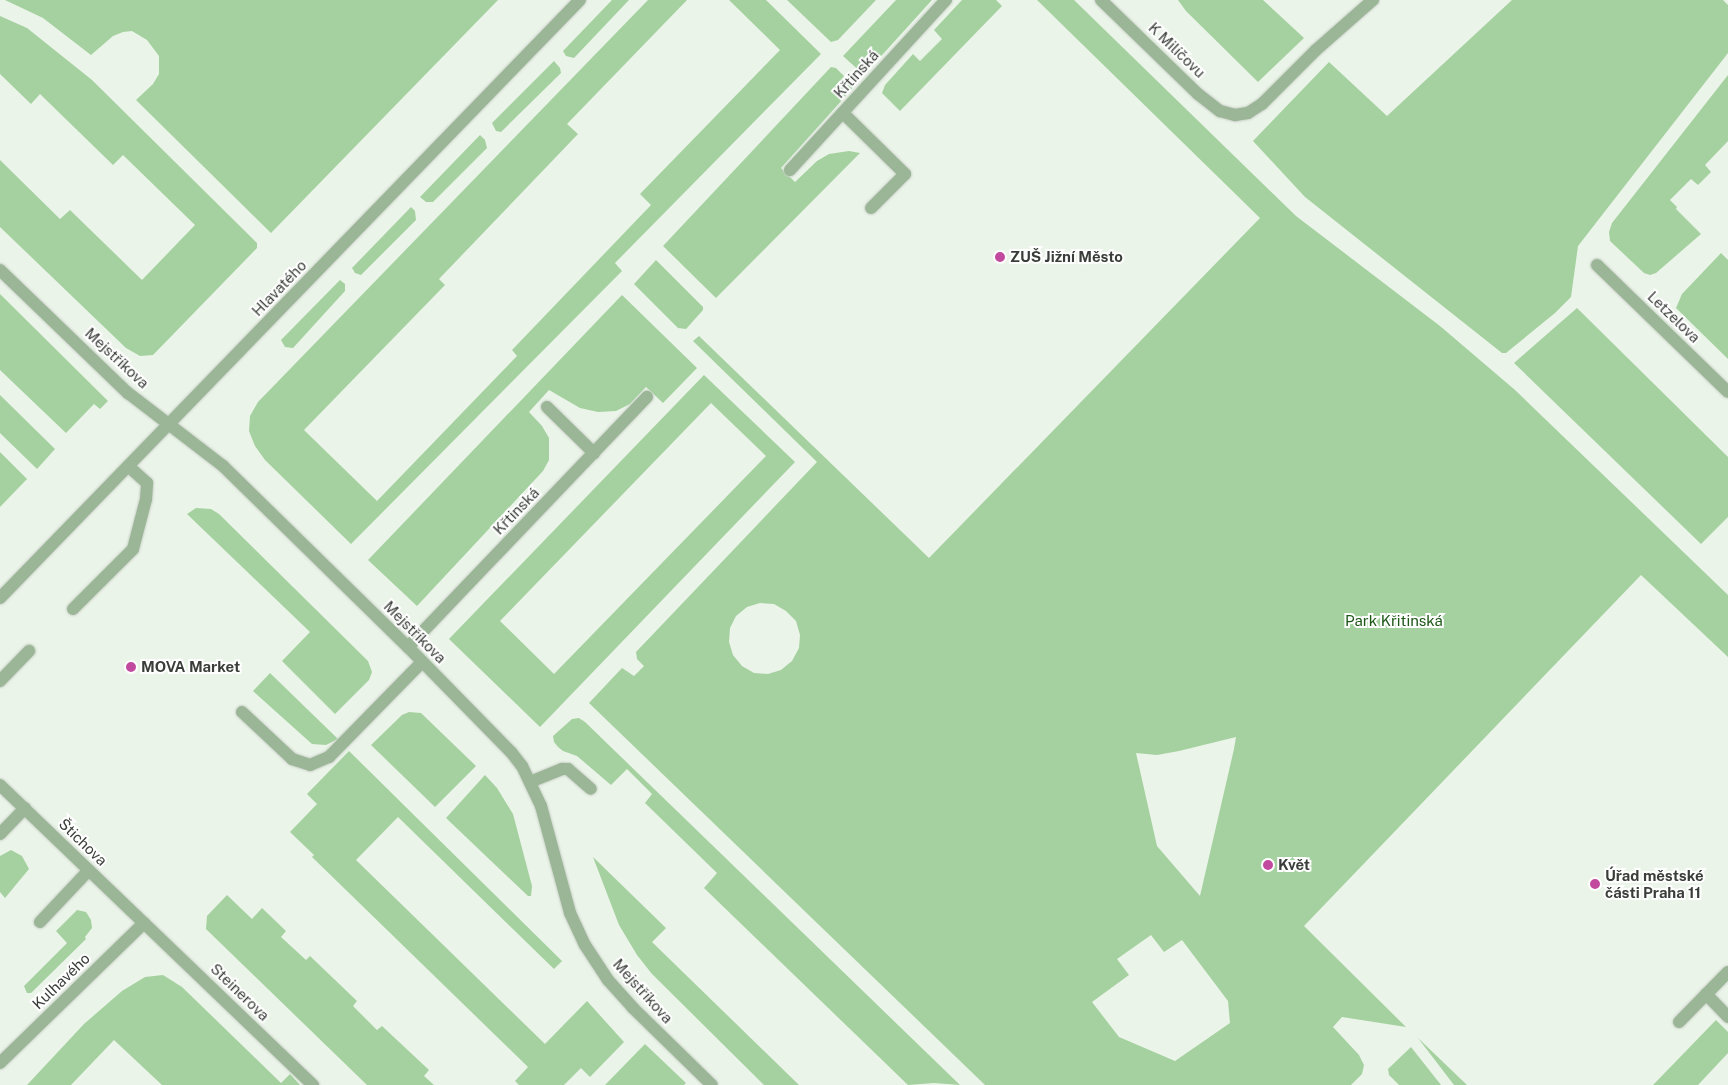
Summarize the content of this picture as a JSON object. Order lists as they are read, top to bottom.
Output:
{
  "streets": {
    "street": [
      "K Milíčovu",
      "Křtinská",
      "Hlavatého",
      "Letzelova",
      "Mejstříkova",
      "Štichova",
      "Kulhavého",
      "Steinerova"
    ]
  },
  "crossings": [
    ["Křtinská", "Mejstříkova"],
    ["Hlavatého", "Mejstříkova"],
    ["Štichova", "Kulhavého"],
    ["Štichova", "Steinerova"],
    ["Kulhavého", "Steinerova"]
  ],
  "parks": ["Park Křitinská"],
  "places": [
    "ZUŠ Jižní Město",
    "MOVA Market",
    "Květ",
    "Úřad městské části Praha 11"
  ]
}
